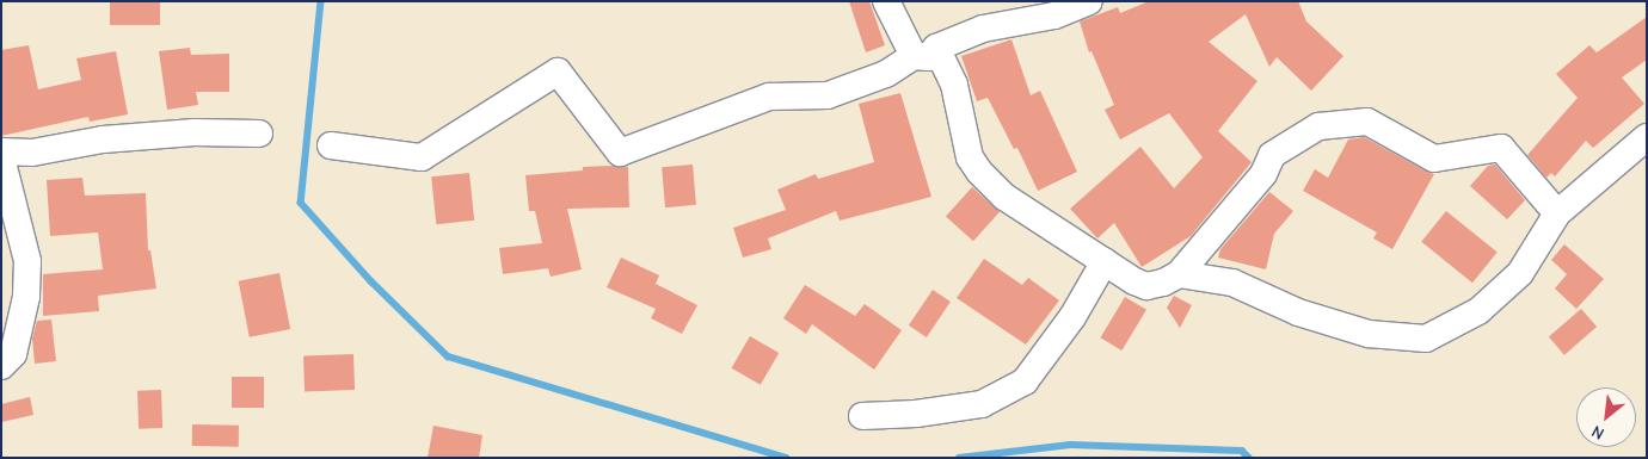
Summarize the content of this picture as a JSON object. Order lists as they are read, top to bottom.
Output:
{
  "north": "bottom left"
}
